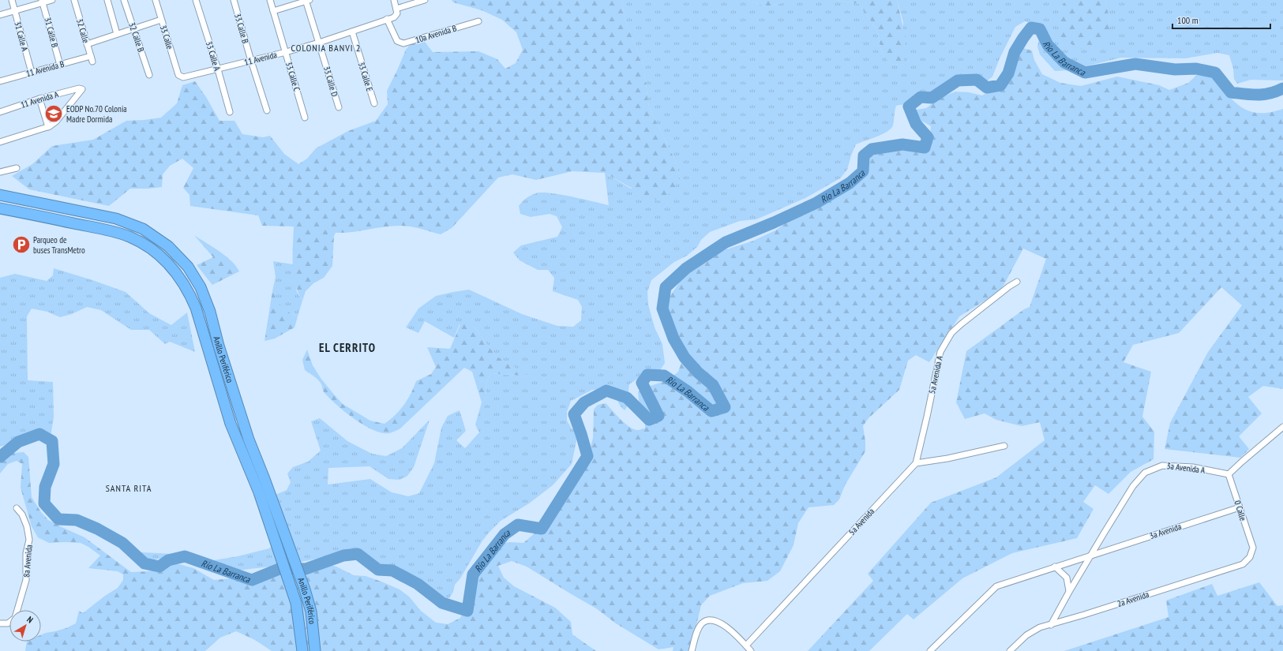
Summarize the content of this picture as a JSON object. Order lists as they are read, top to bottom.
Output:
{
  "streets": {
    "highway": ["Anillo Periférico"],
    "street": [
      "33 Calle B",
      "32 Calle",
      "31 Calle B",
      "10a Avenida B",
      "31 Calle A",
      "32 Calle B",
      "33 Calle",
      "33 Calle A",
      "11 Avenida",
      "11 Avenida B",
      "33 Calle C",
      "33 Calle E",
      "33 Calle D",
      "11 Avenida A",
      "5a Avenida A",
      "3a Avenida A",
      "0 Calle",
      "5a Avenida",
      "3a Avenida",
      "8a Avenida",
      "2a Avenida"
    ]
  },
  "crossings": [
    ["33 Calle B", "11 Avenida"],
    ["32 Calle", "11 Avenida B"],
    ["31 Calle B", "11 Avenida B"],
    ["10a Avenida B", "11 Avenida"],
    ["31 Calle A", "11 Avenida B"],
    ["33 Calle", "11 Avenida"],
    ["33 Calle A", "11 Avenida"],
    ["11 Avenida", "33 Calle C"],
    ["11 Avenida", "33 Calle E"],
    ["11 Avenida", "33 Calle D"],
    ["5a Avenida A", "5a Avenida"],
    ["3a Avenida A", "0 Calle"],
    ["3a Avenida A", "3a Avenida"],
    ["0 Calle", "3a Avenida"],
    ["0 Calle", "2a Avenida"]
  ],
  "districts": ["COLONIA BANVI 2", "EL CERRITO", "SANTA RITA"],
  "water": ["Río La Barranca"],
  "places": {
    "school or university": ["EODP No.70 Colonia Madre Dormida"],
    "parking": ["Parqueo de buses TransMetro"]
  },
  "scale_bar": "100 m",
  "north": "top right"
}
